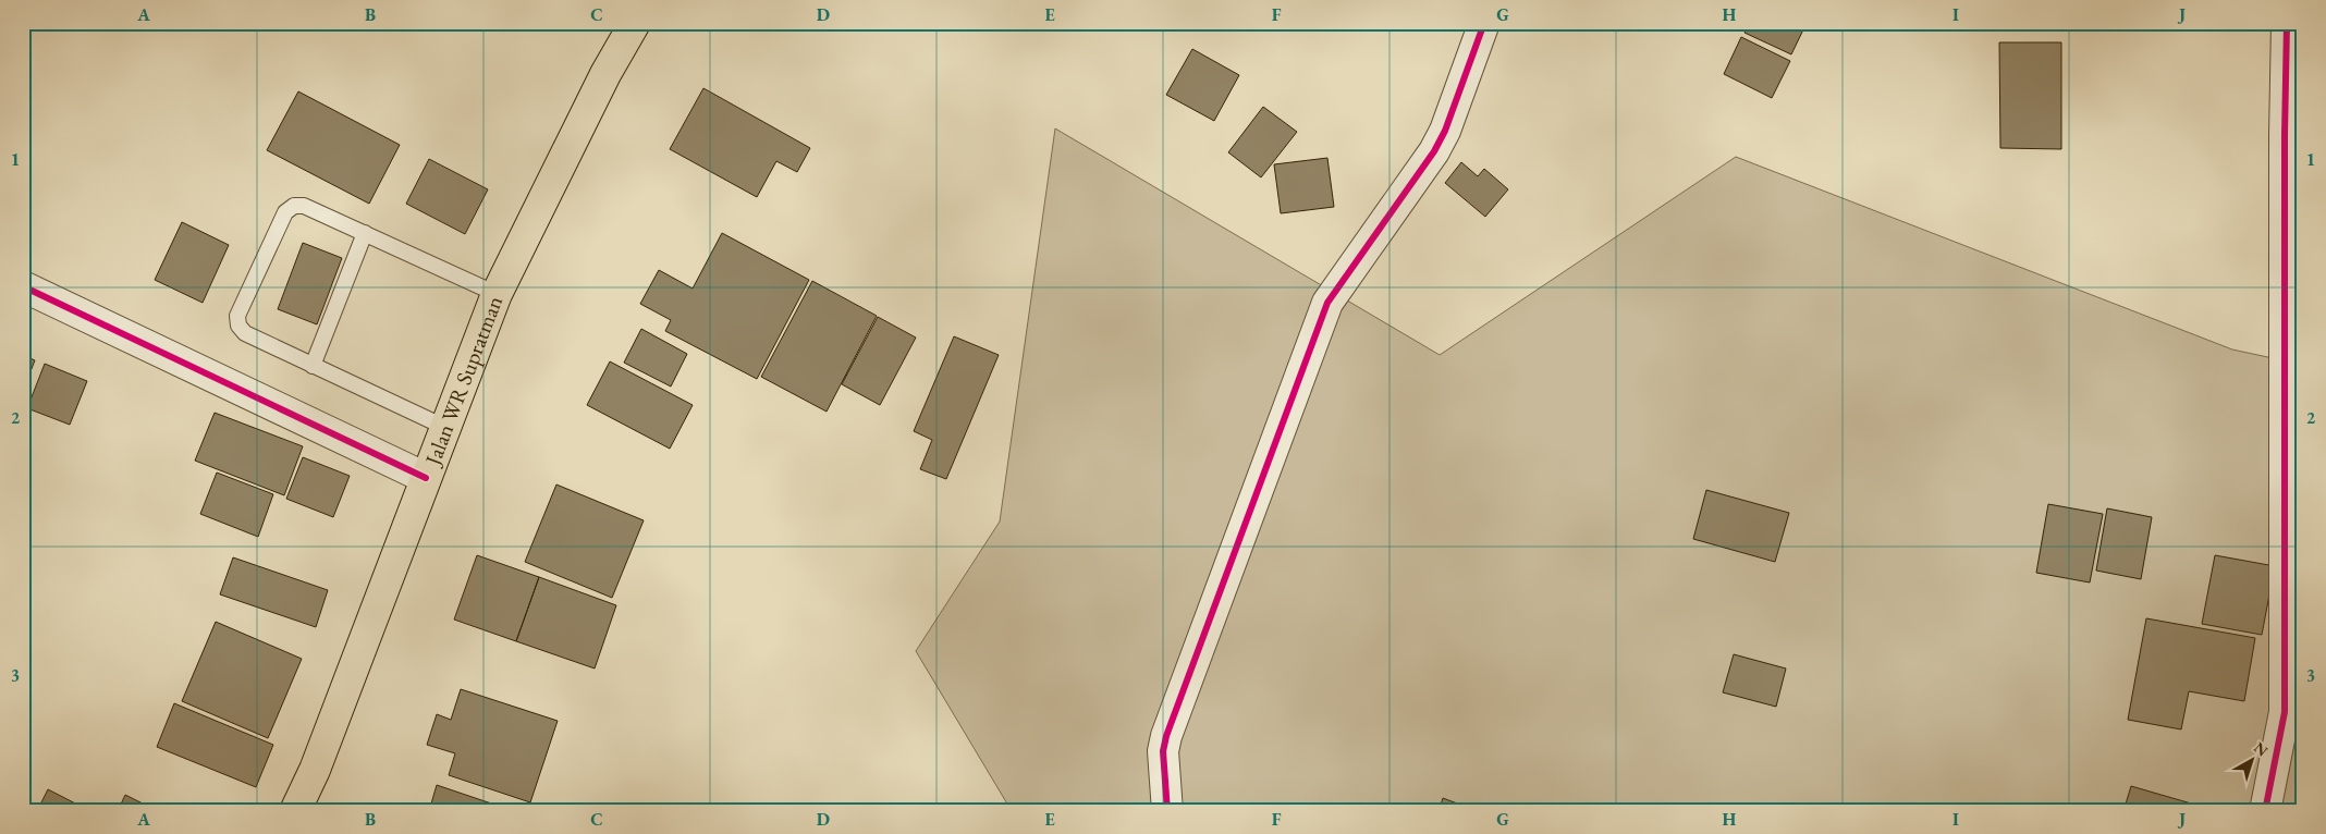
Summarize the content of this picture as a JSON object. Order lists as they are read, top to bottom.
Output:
{
  "streets": {
    "highway": ["Jalan WR Supratman"]
  },
  "north": "top right",
  "grid": {
    "columns": [
      "A",
      "B",
      "C",
      "D",
      "E",
      "F",
      "G",
      "H",
      "I",
      "J"
    ],
    "rows": ["1", "2", "3"]
  }
}
